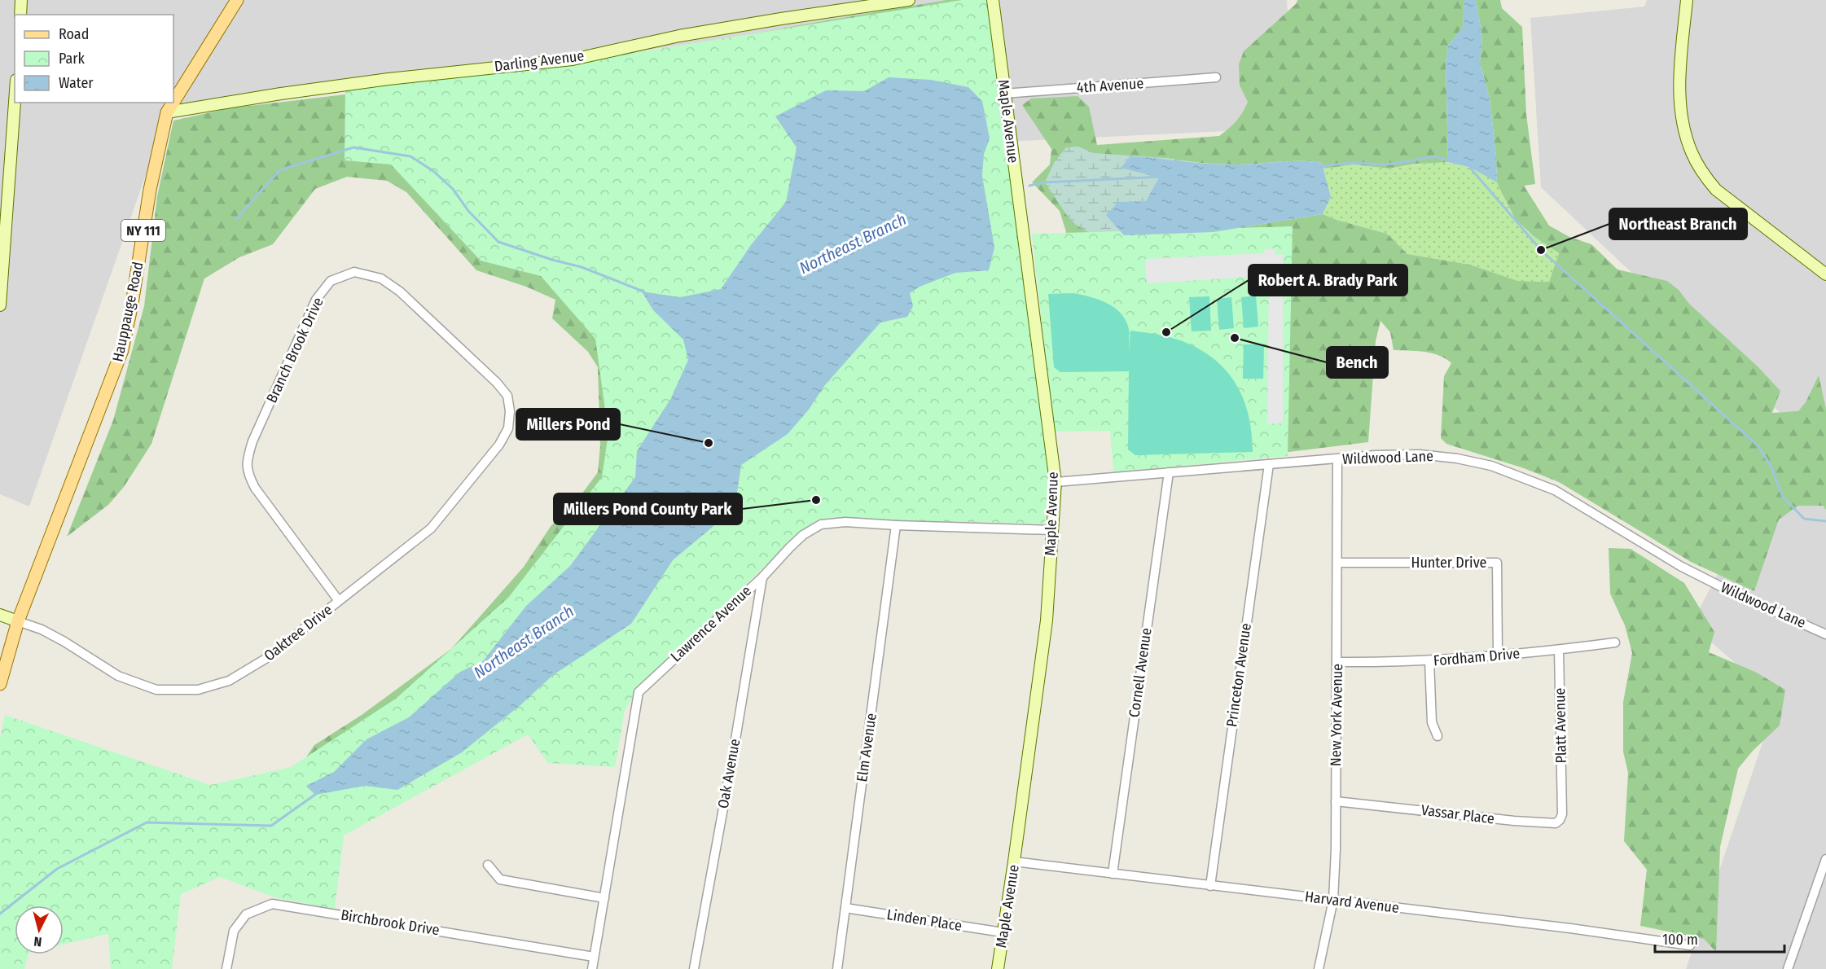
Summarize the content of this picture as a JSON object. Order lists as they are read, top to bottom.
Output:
{
  "streets": {
    "main road": ["NY 111", "Hauppauge Road"],
    "street": [
      "Darling Avenue",
      "4th Avenue",
      "Maple Avenue",
      "Branch Brook Drive",
      "Wildwood Lane",
      "Hunter Drive",
      "Lawrence Avenue",
      "Oaktree Drive",
      "Fordham Drive",
      "Cornell Avenue",
      "Princeton Avenue",
      "New York Avenue",
      "Platt Avenue",
      "Elm Avenue",
      "Oak Avenue",
      "Vassar Place",
      "Harvard Avenue",
      "Linden Place",
      "Birchbrook Drive"
    ]
  },
  "crossings": [
    ["Darling Avenue", "Hauppauge Road"],
    ["4th Avenue", "Maple Avenue"],
    ["Maple Avenue", "Wildwood Lane"],
    ["Maple Avenue", "Lawrence Avenue"],
    ["Maple Avenue", "Harvard Avenue"],
    ["Maple Avenue", "Linden Place"],
    ["Hauppauge Road", "Oaktree Drive"],
    ["Branch Brook Drive", "Oaktree Drive"],
    ["Wildwood Lane", "Cornell Avenue"],
    ["Wildwood Lane", "Princeton Avenue"],
    ["Wildwood Lane", "New York Avenue"],
    ["Hunter Drive", "Fordham Drive"],
    ["Hunter Drive", "New York Avenue"],
    ["Lawrence Avenue", "Elm Avenue"],
    ["Lawrence Avenue", "Oak Avenue"],
    ["Lawrence Avenue", "Birchbrook Drive"],
    ["Fordham Drive", "New York Avenue"],
    ["Fordham Drive", "Platt Avenue"],
    ["Cornell Avenue", "Harvard Avenue"],
    ["Princeton Avenue", "Harvard Avenue"],
    ["New York Avenue", "Vassar Place"],
    ["New York Avenue", "Harvard Avenue"],
    ["Platt Avenue", "Vassar Place"],
    ["Elm Avenue", "Linden Place"]
  ],
  "water": ["Northeast Branch"],
  "places": [
    "Northeast Branch",
    "Robert A. Brady Park",
    "Bench",
    "Millers Pond",
    "Millers Pond County Park"
  ],
  "legend": ["Road", "Park", "Water"],
  "scale_bar": "100 m",
  "north": "bottom"
}
